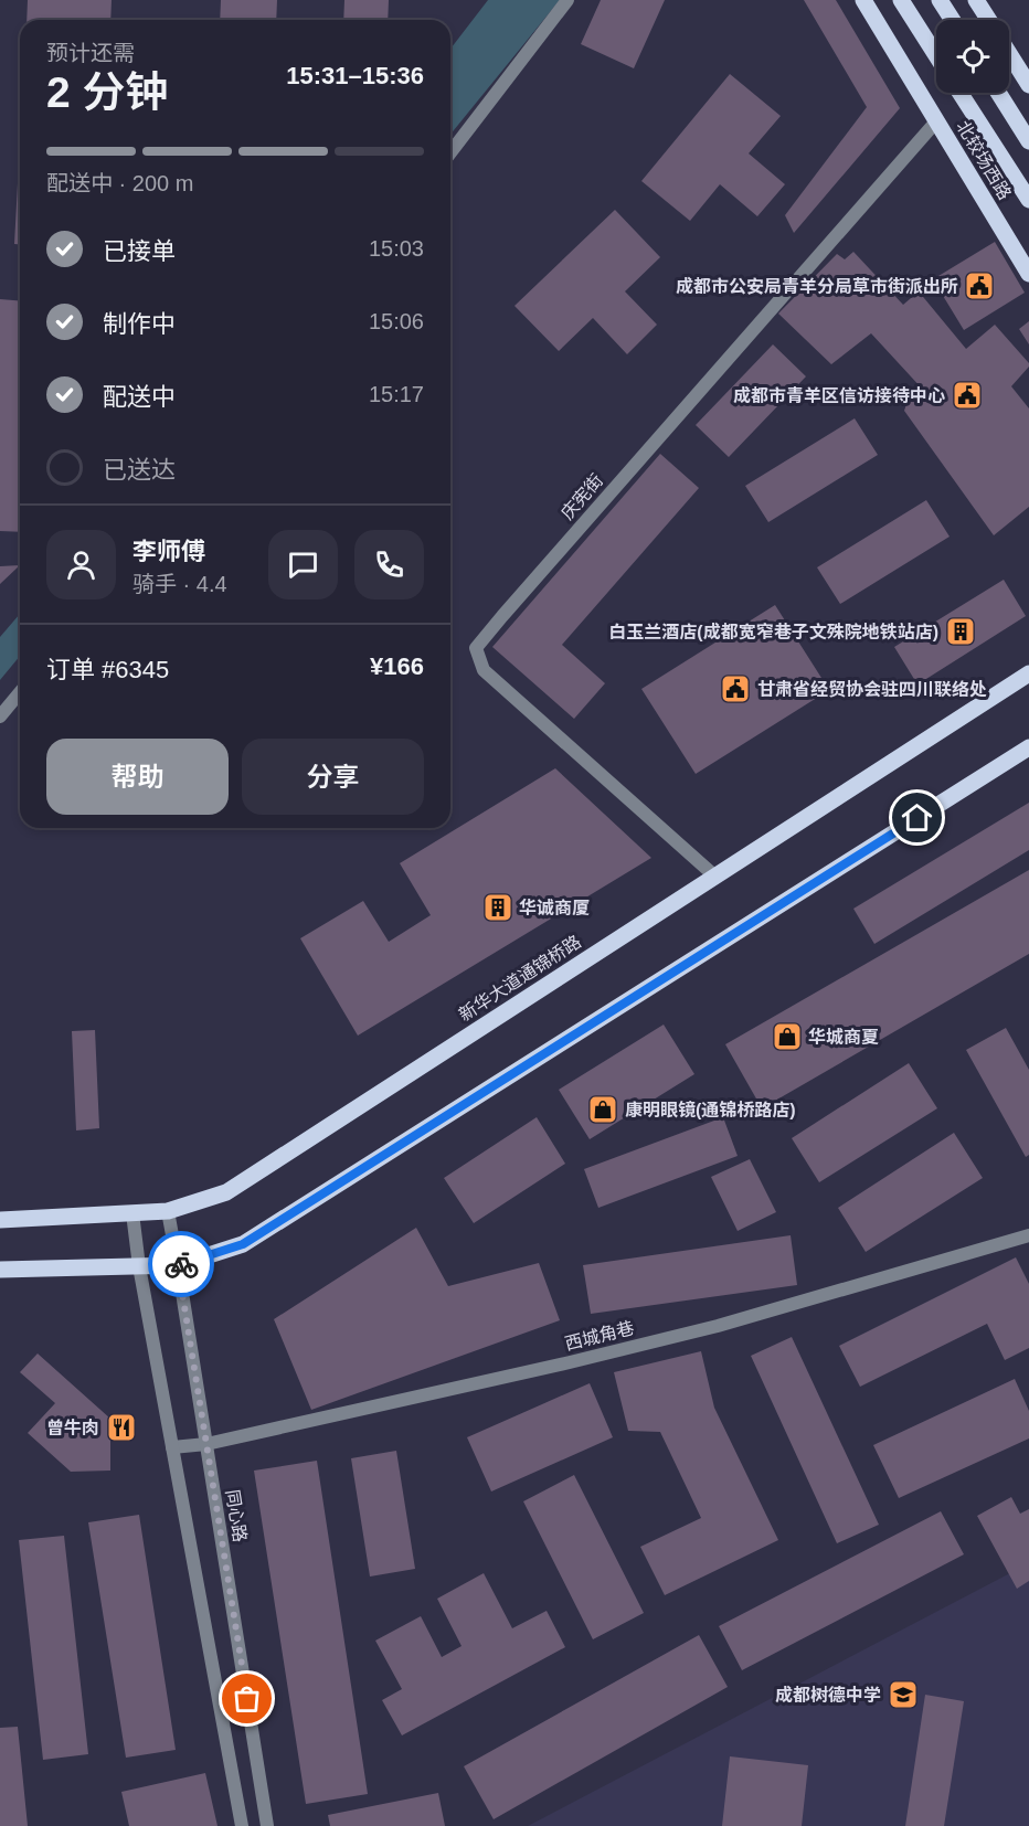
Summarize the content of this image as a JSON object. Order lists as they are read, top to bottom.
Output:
{
  "streets": {
    "main road": ["北较场西路", "新华大道通锦桥路"],
    "street": ["庆宪街", "西城角巷", "同心路"]
  },
  "crossings": [
    ["北较场西路", "庆宪街"],
    ["庆宪街", "新华大道通锦桥路"],
    ["新华大道通锦桥路", "同心路"],
    ["西城角巷", "同心路"]
  ],
  "places": {
    "public building": ["成都市公安局青羊分局草市街派出所", "成都市青羊区信访接待中心", "甘肃省经贸协会驻四川联络处"],
    "building": ["白玉兰酒店(成都宽窄巷子文殊院地铁站店)", "华诚商厦"],
    "shop": ["华城商夏", "康明眼镜(通锦桥路店)"],
    "restaurant": ["曾牛肉"],
    "school or university": ["成都树德中学"]
  },
  "page": {
    "heading": ["2 分钟", "预计还需", "15:31–15:36"],
    "panel": [
      "李师傅",
      "骑手 · 4.4",
      "订单 #6345",
      "¥166"
    ],
    "bar": "配送中 · 200 m",
    "list": [
      ["已接单", "15:03"],
      ["制作中", "15:06"],
      ["配送中", "15:17"],
      "已送达"
    ],
    "buttons": ["帮助", "分享"]
  }
}
